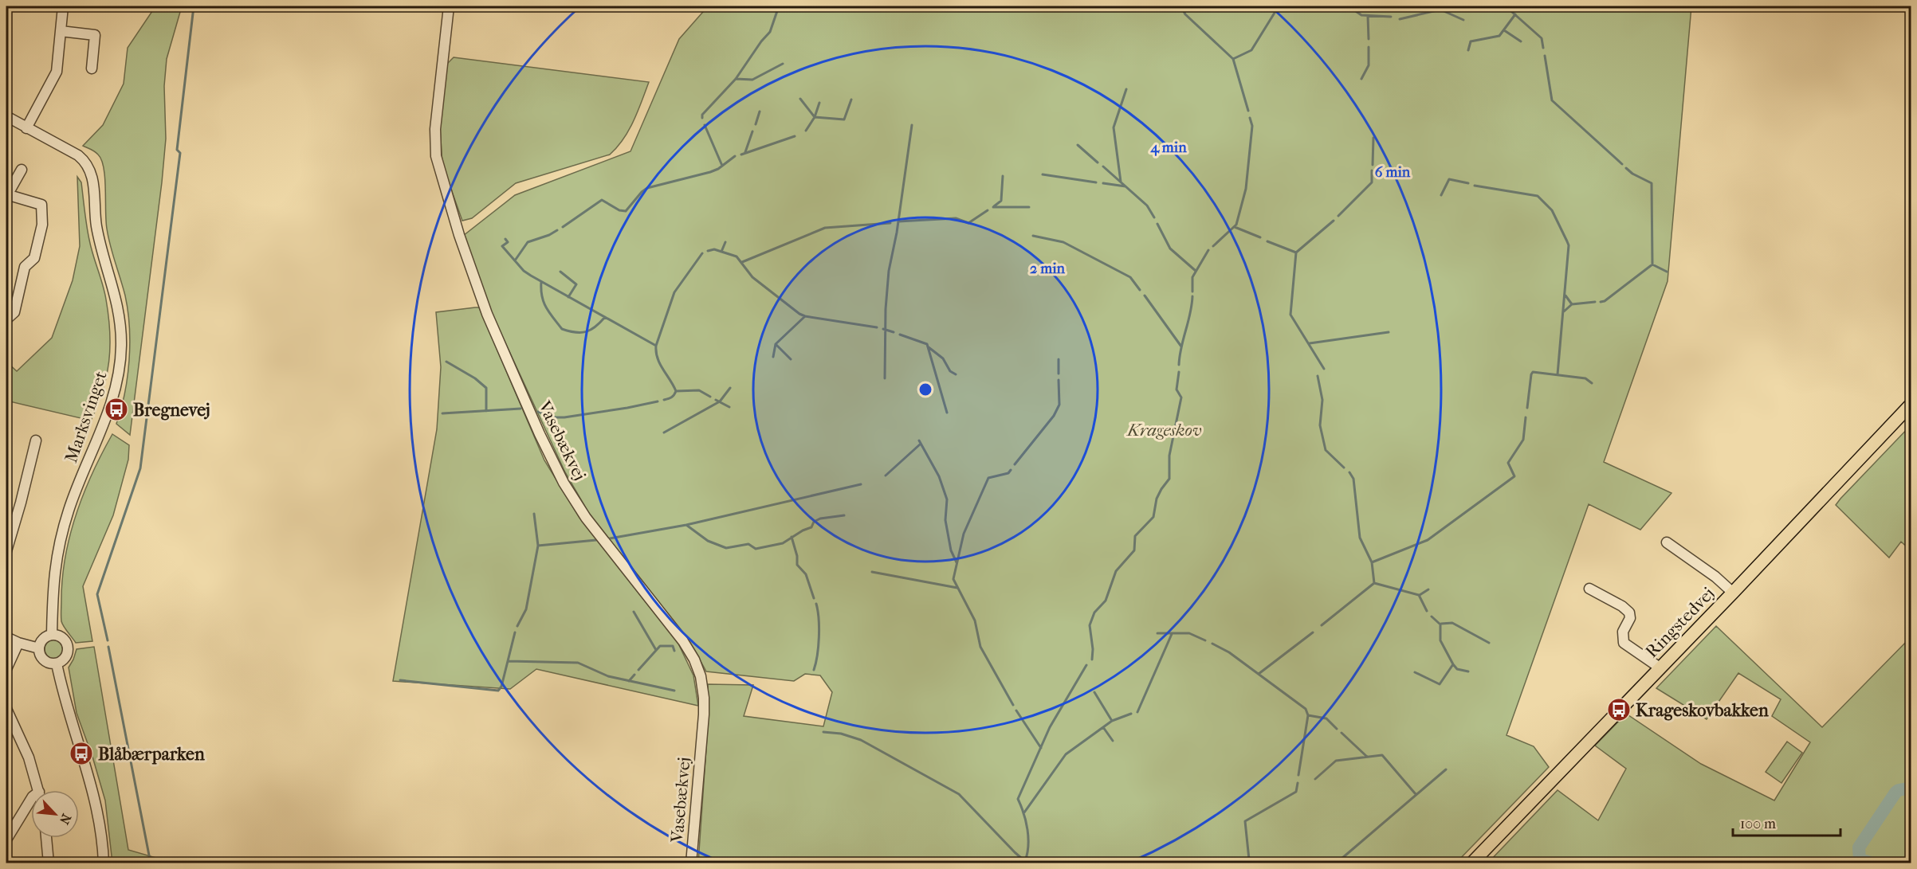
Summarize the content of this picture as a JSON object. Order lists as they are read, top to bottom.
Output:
{
  "streets": {
    "main road": ["Ringstedvej"],
    "street": ["Marksvinget", "Vasebækvej"]
  },
  "parks": ["Krageskov"],
  "places": {
    "bus stop": ["Bregnevej", "Krageskovbakken", "Blåbærparken"]
  },
  "scale_bar": "100 m",
  "north": "bottom right",
  "rings": ["4 min", "6 min", "2 min"]
}
